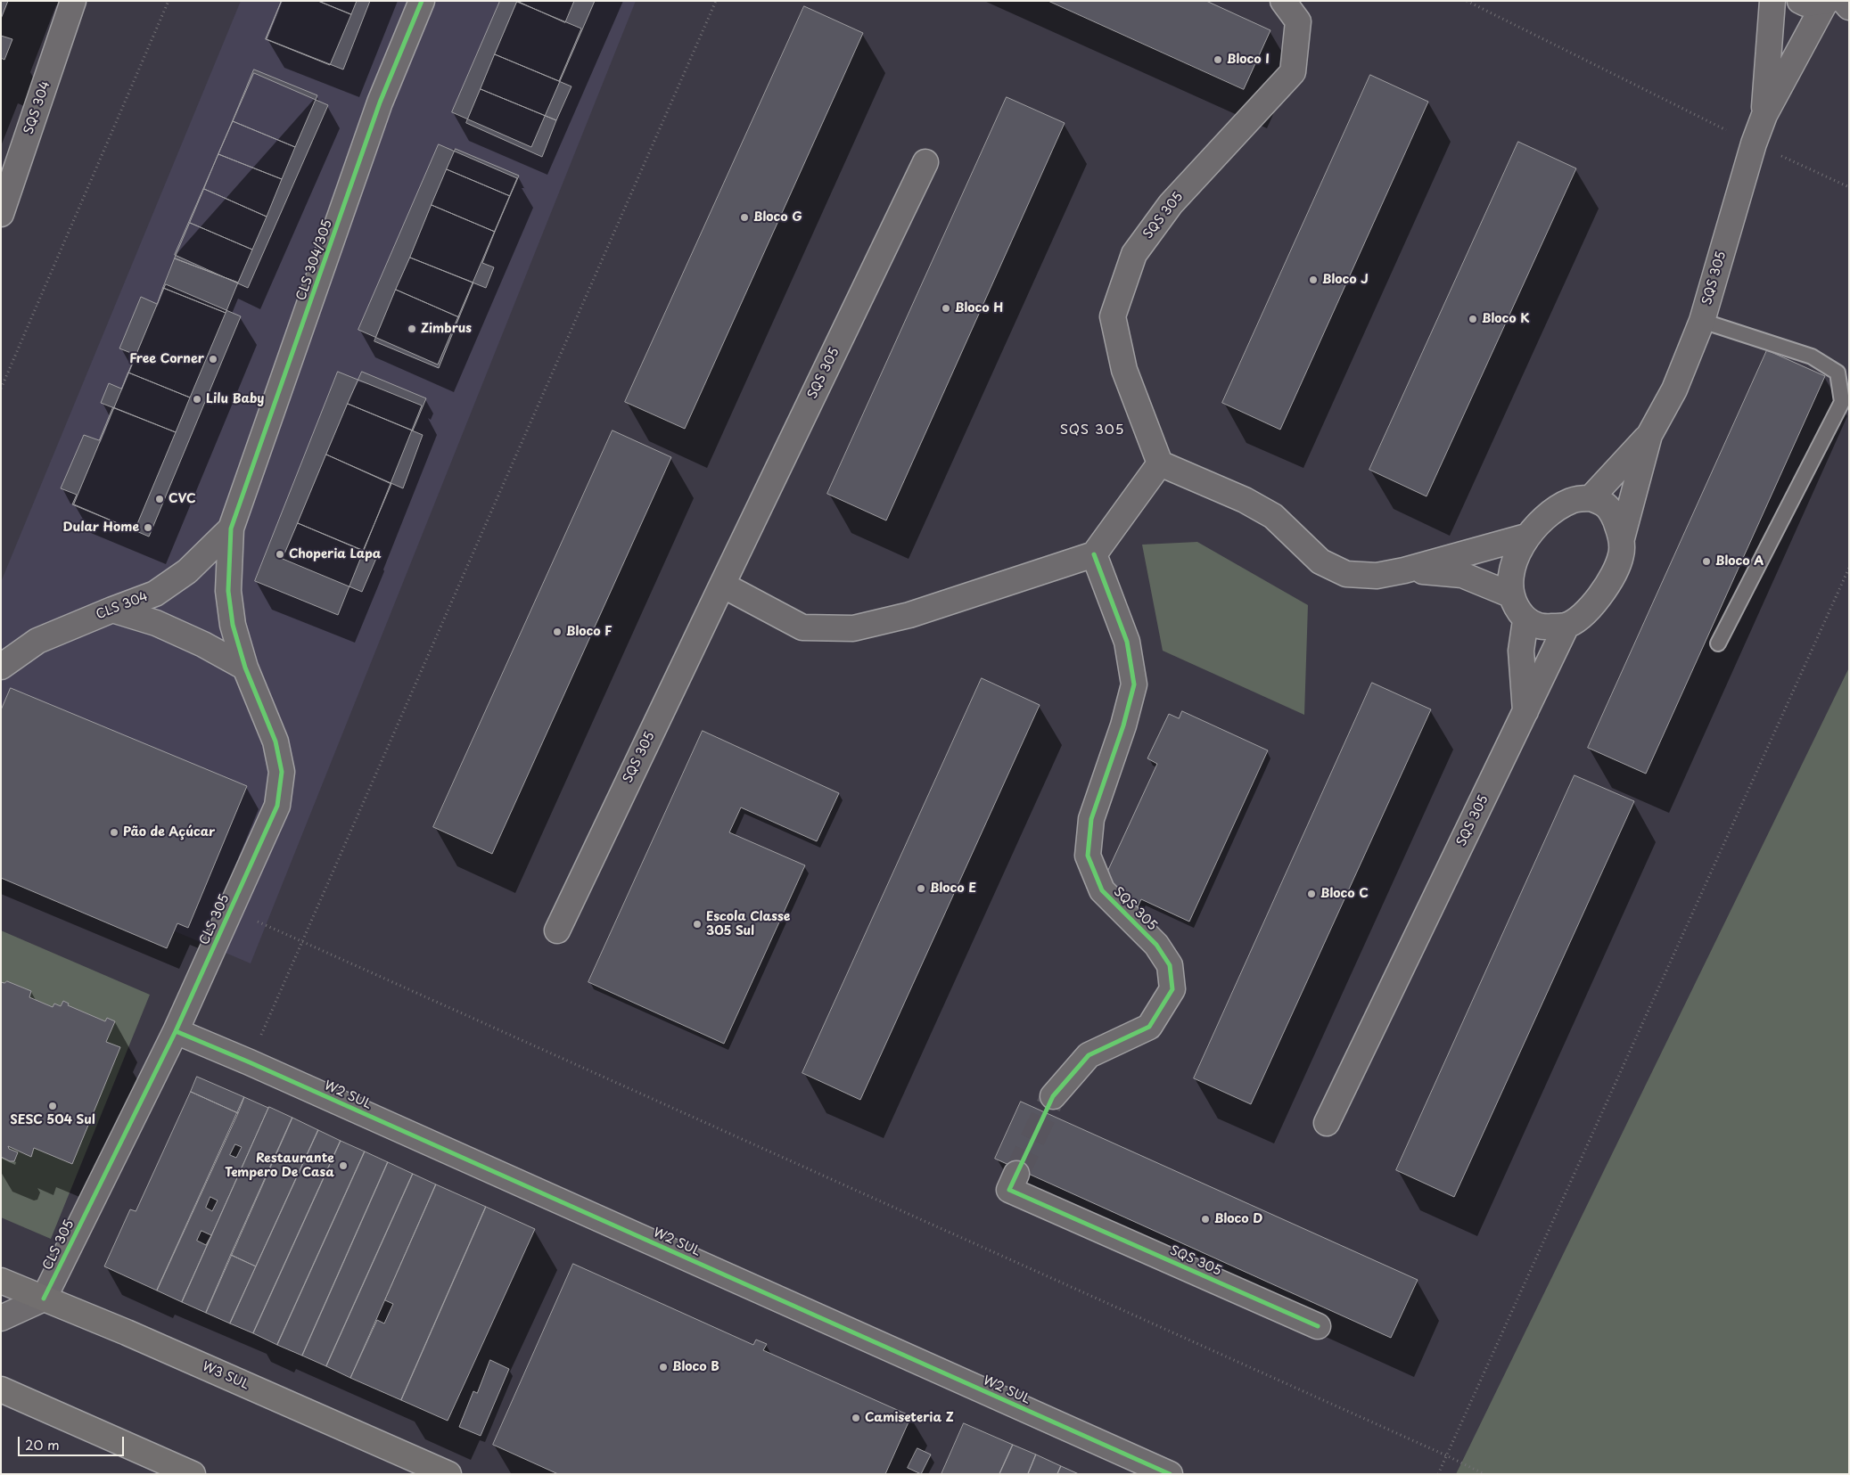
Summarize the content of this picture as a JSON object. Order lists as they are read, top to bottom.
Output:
{
  "streets": {
    "main road": ["W3 SUL"],
    "street": [
      "SQS 304",
      "SQS 305",
      "CLS 304/305",
      "CLS 304",
      "CLS 305",
      "W2 SUL"
    ]
  },
  "crossings": [
    ["CLS 304/305", "CLS 304"],
    ["CLS 304/305", "CLS 305"],
    ["CLS 304", "CLS 305"],
    ["CLS 305", "W2 SUL"],
    ["CLS 305", "W3 SUL"]
  ],
  "districts": ["SQS 305"],
  "places": [
    "Bloco I",
    "Bloco G",
    "Bloco J",
    "Bloco H",
    "Bloco K",
    "Zimbrus",
    "Free Corner",
    "Lilu Baby",
    "CVC",
    "Dular Home",
    "Choperia Lapa",
    "Bloco A",
    "Bloco F",
    "Pão de Açúcar",
    "Bloco E",
    "Bloco C",
    "Escola Classe 305 Sul",
    "SESC 504 Sul",
    "Restaurante Tempero De Casa",
    "Bloco D",
    "Bloco B",
    "Camiseteria Z"
  ],
  "scale_bar": "20 m"
}
